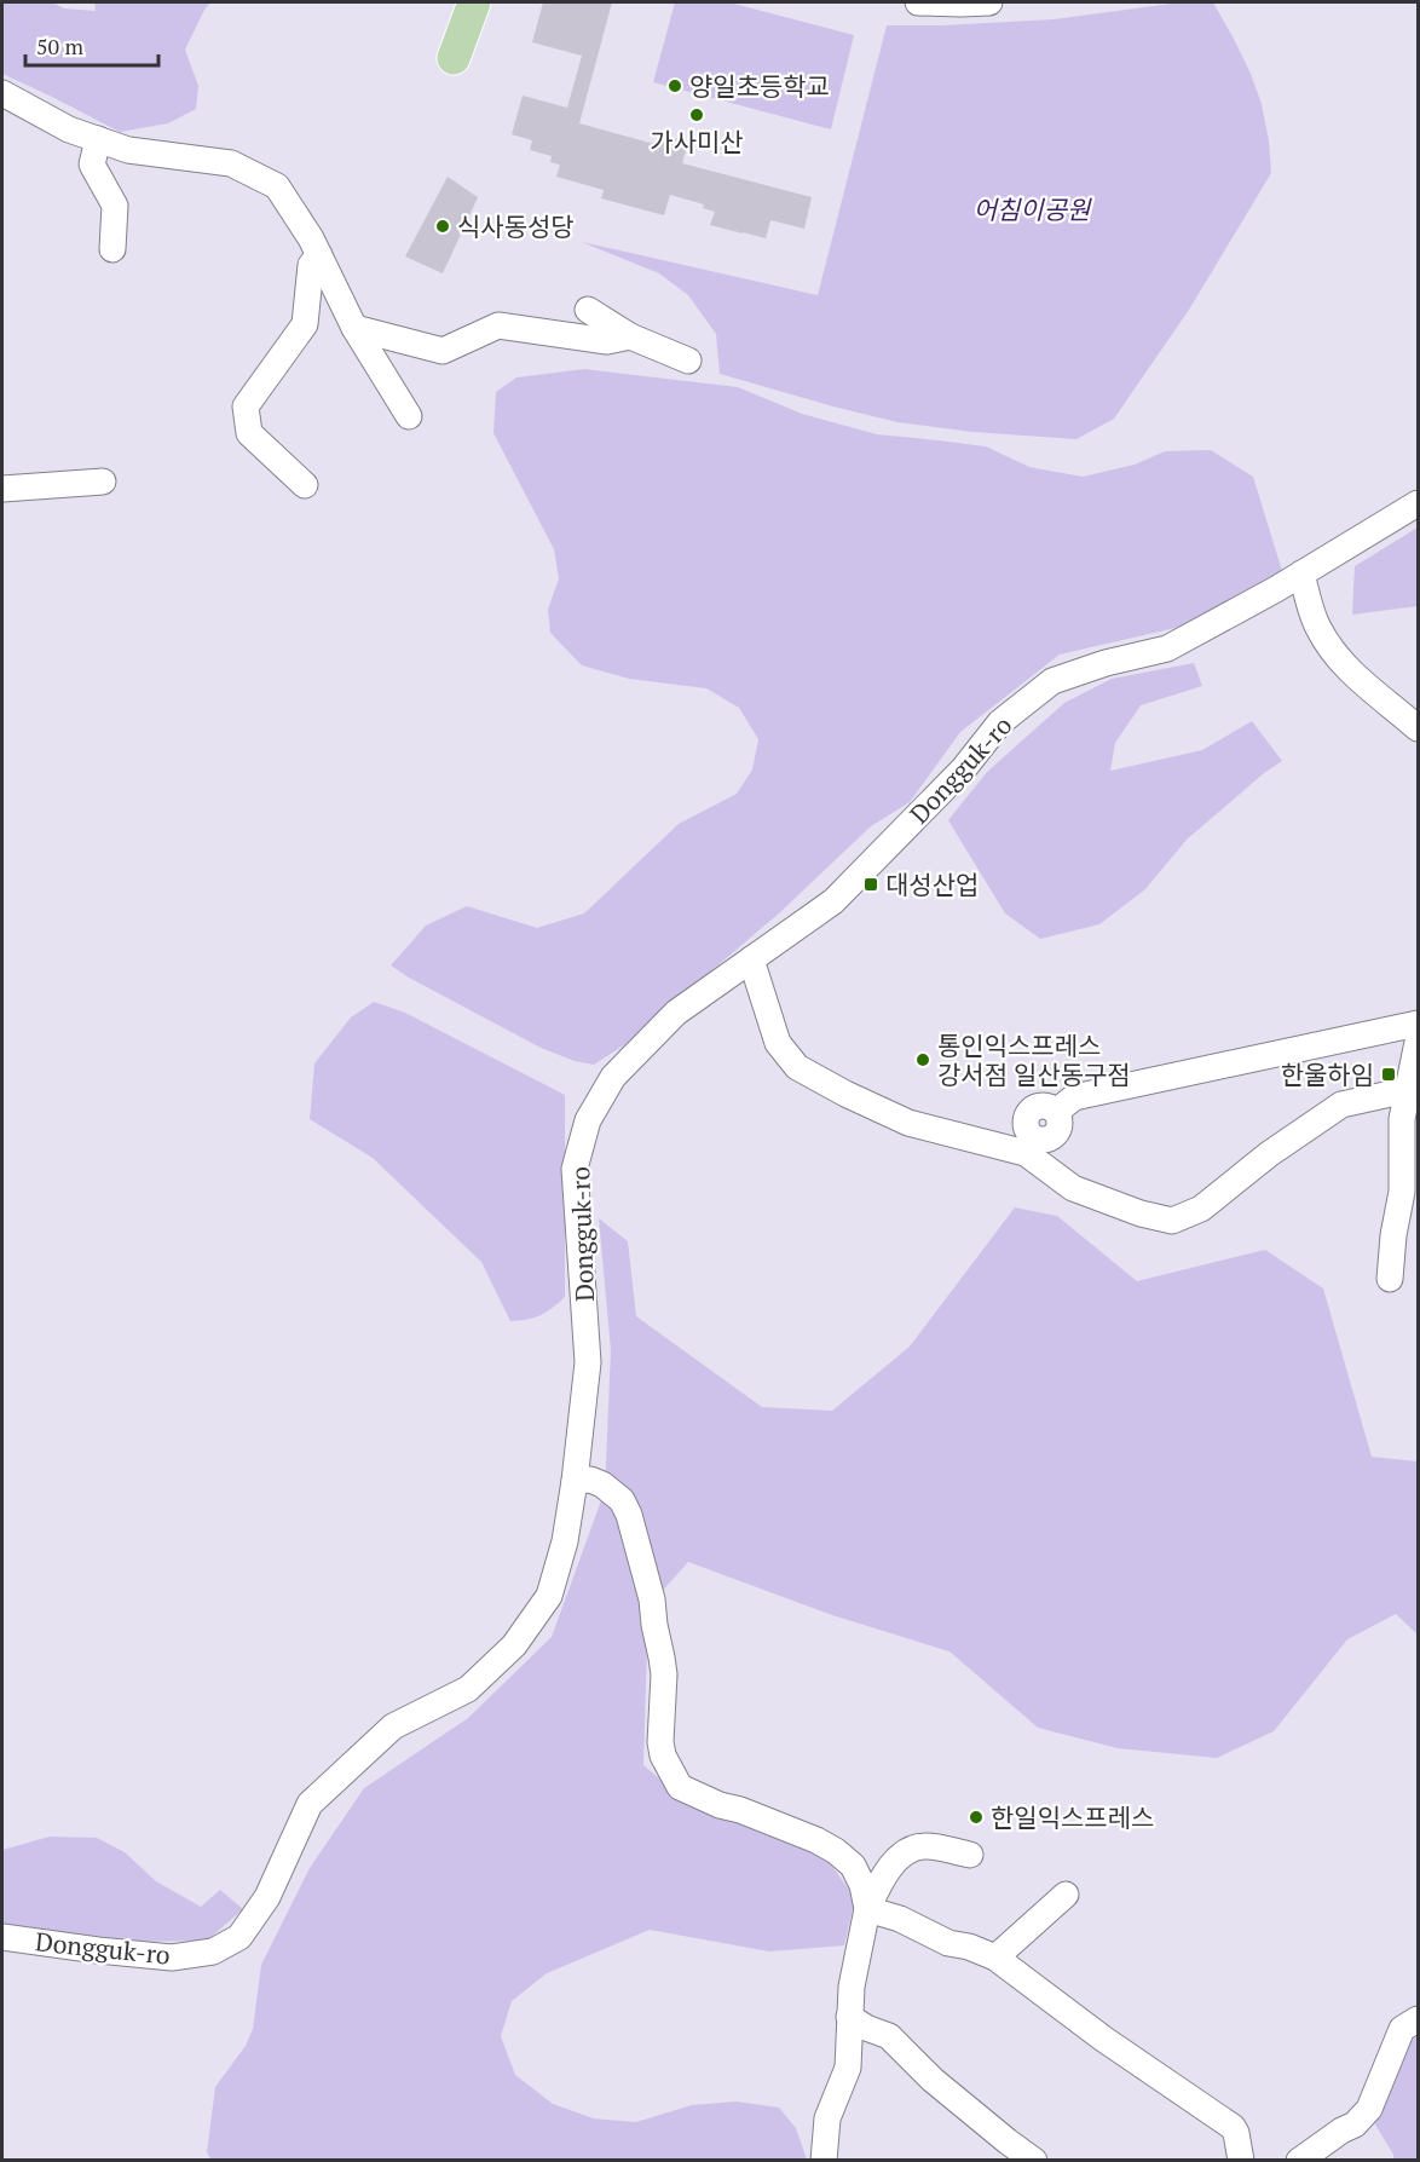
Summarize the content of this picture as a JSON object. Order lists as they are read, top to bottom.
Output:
{
  "streets": {
    "street": ["Dongguk-ro"]
  },
  "parks": ["어침이공원"],
  "places": {
    "other": [
      "양일초등학교",
      "가사미산",
      "식사동성당",
      "통인익스프레스 강서점 일산동구점",
      "한일익스프레스"
    ],
    "transit": ["대성산업", "한울하임"]
  },
  "scale_bar": "50 m"
}
